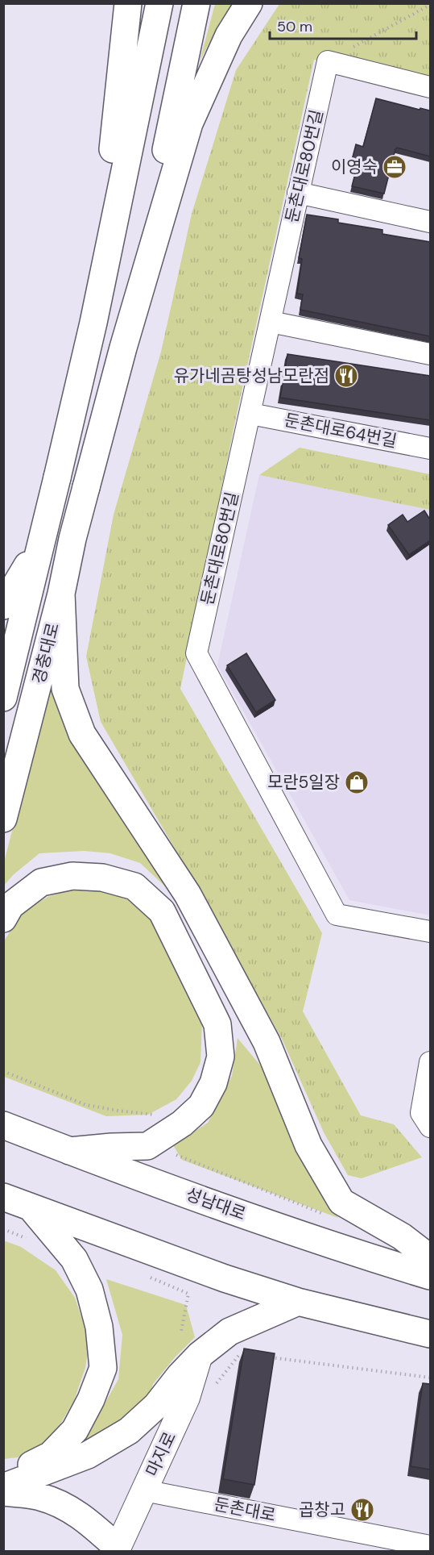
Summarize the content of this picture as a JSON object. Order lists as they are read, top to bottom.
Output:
{
  "streets": {
    "main road": ["경충대로", "성남대로"],
    "street": [
      "둔촌대로80번길",
      "둔촌대로64번길",
      "마지로",
      "둔촌대로"
    ]
  },
  "crossings": [
    ["둔촌대로80번길", "둔촌대로64번길"],
    ["마지로", "둔촌대로"]
  ],
  "places": {
    "office": ["이영숙"],
    "restaurant": ["유가네곰탕성남모란점", "곱창고"],
    "shop": ["모란5일장"]
  },
  "scale_bar": "50 m"
}
